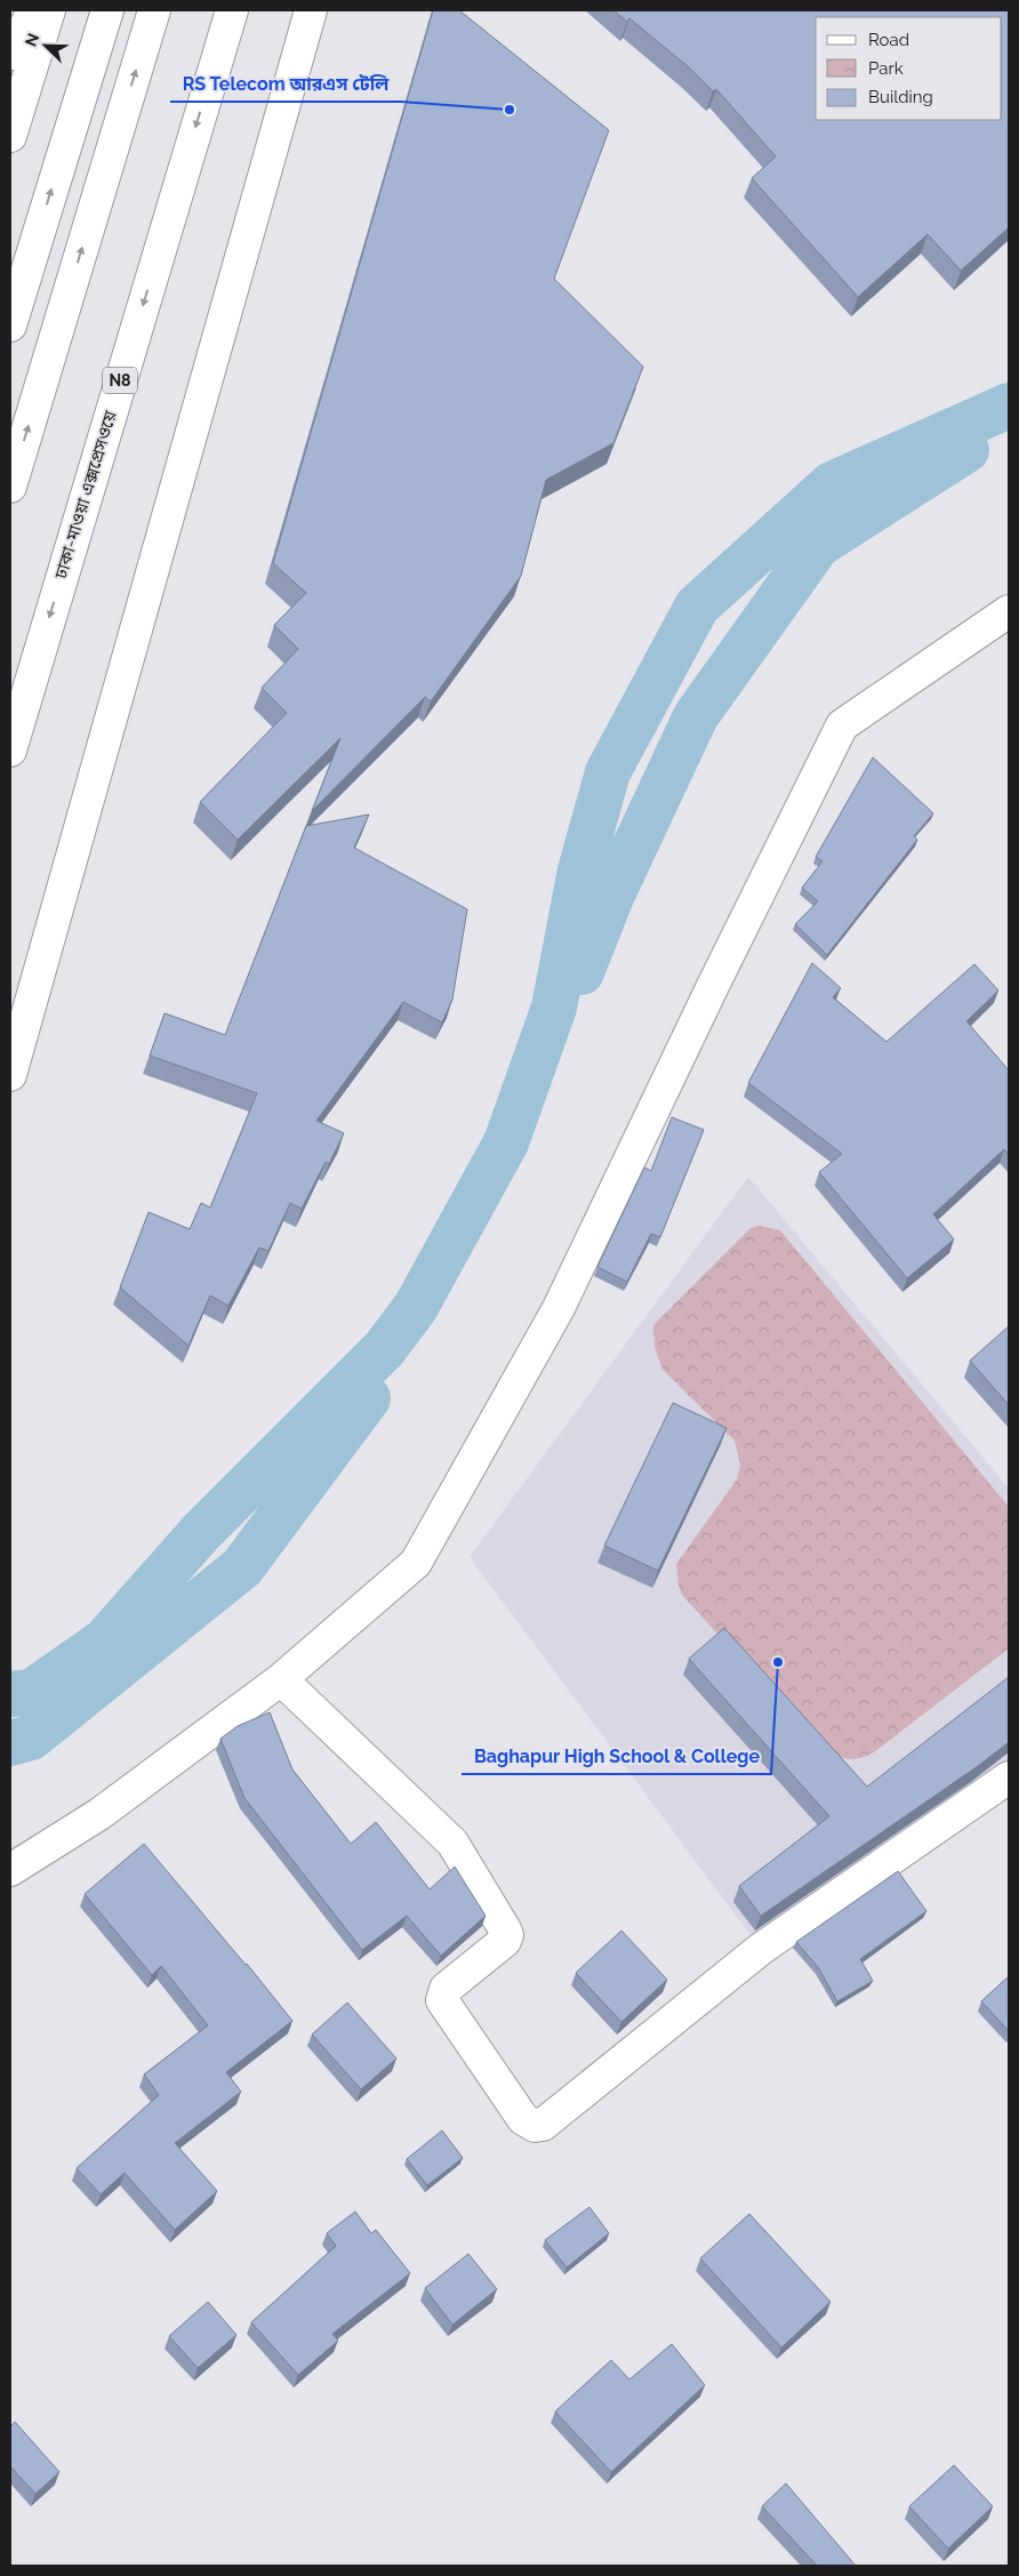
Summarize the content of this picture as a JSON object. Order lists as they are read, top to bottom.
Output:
{
  "streets": {
    "main road": ["N8", "ঢাকা-মাওয়া এক্সপ্রেসওয়ে"]
  },
  "places": ["RS Telecom আরএস টেলি", "Baghapur High School & College"],
  "legend": ["Road", "Park", "Building"],
  "north": "top left"
}
